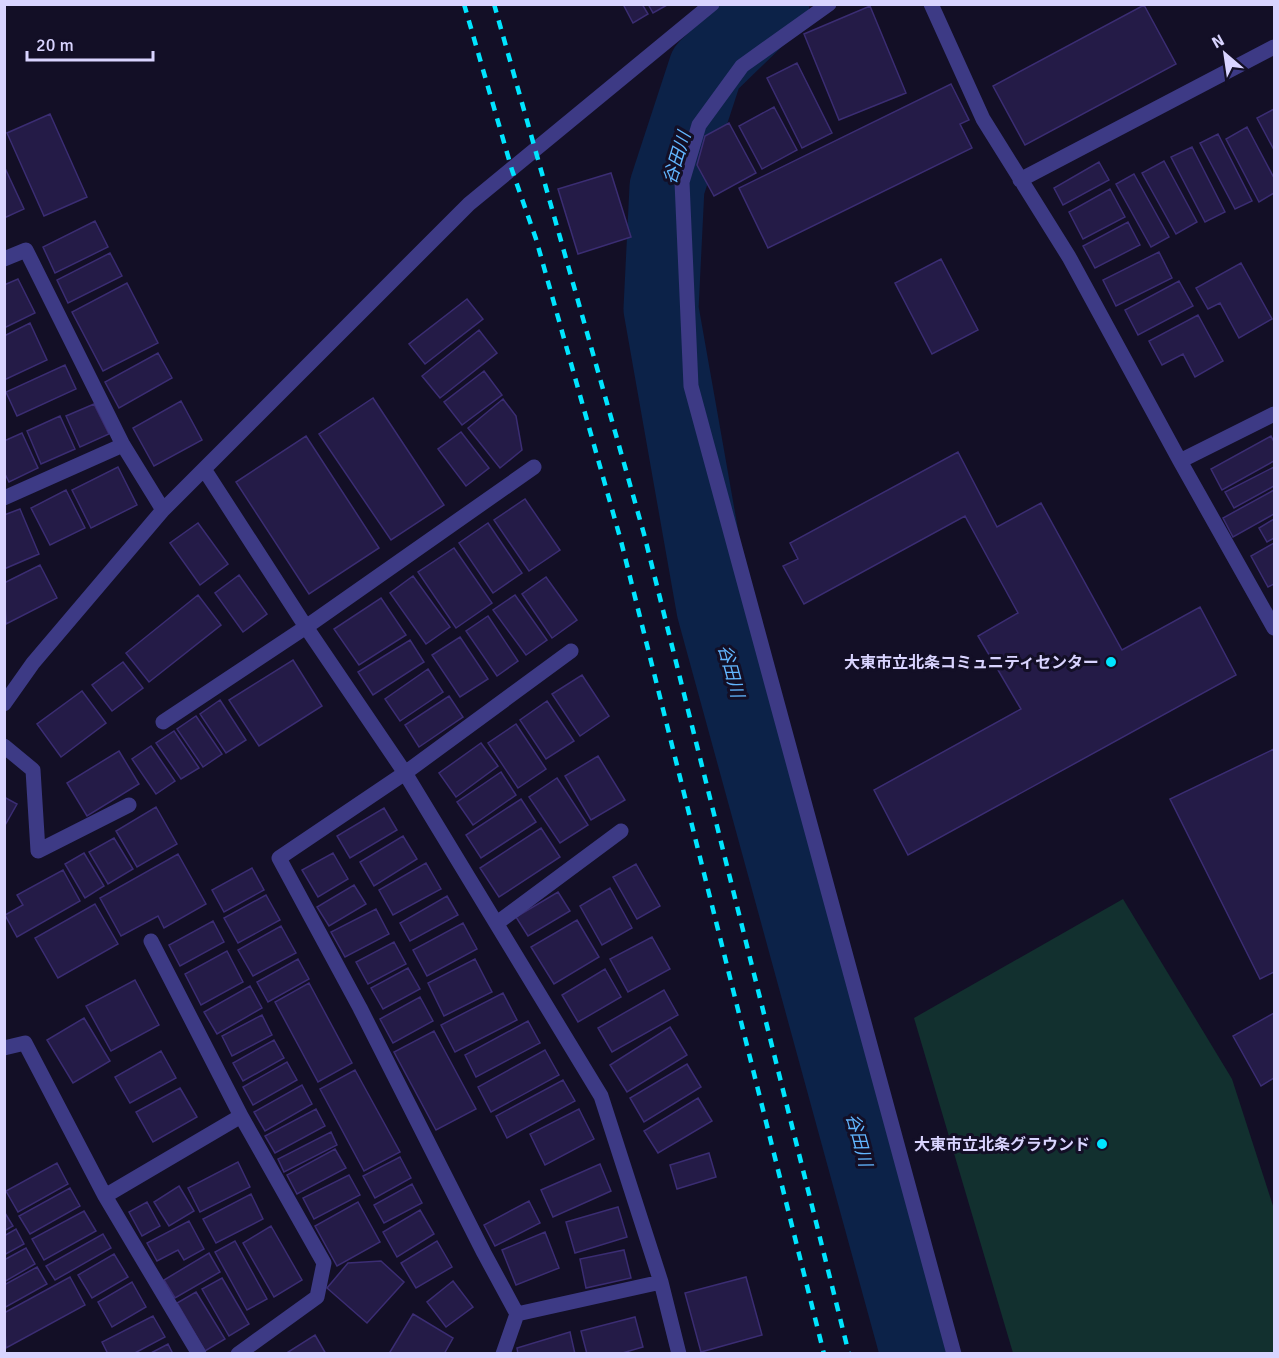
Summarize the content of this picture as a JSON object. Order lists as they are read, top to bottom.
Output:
{
  "water": ["谷田川"],
  "places": ["大東市立北条コミュニティセンター", "大東市立北条グラウンド"],
  "scale_bar": "20 m",
  "north": "top left"
}
